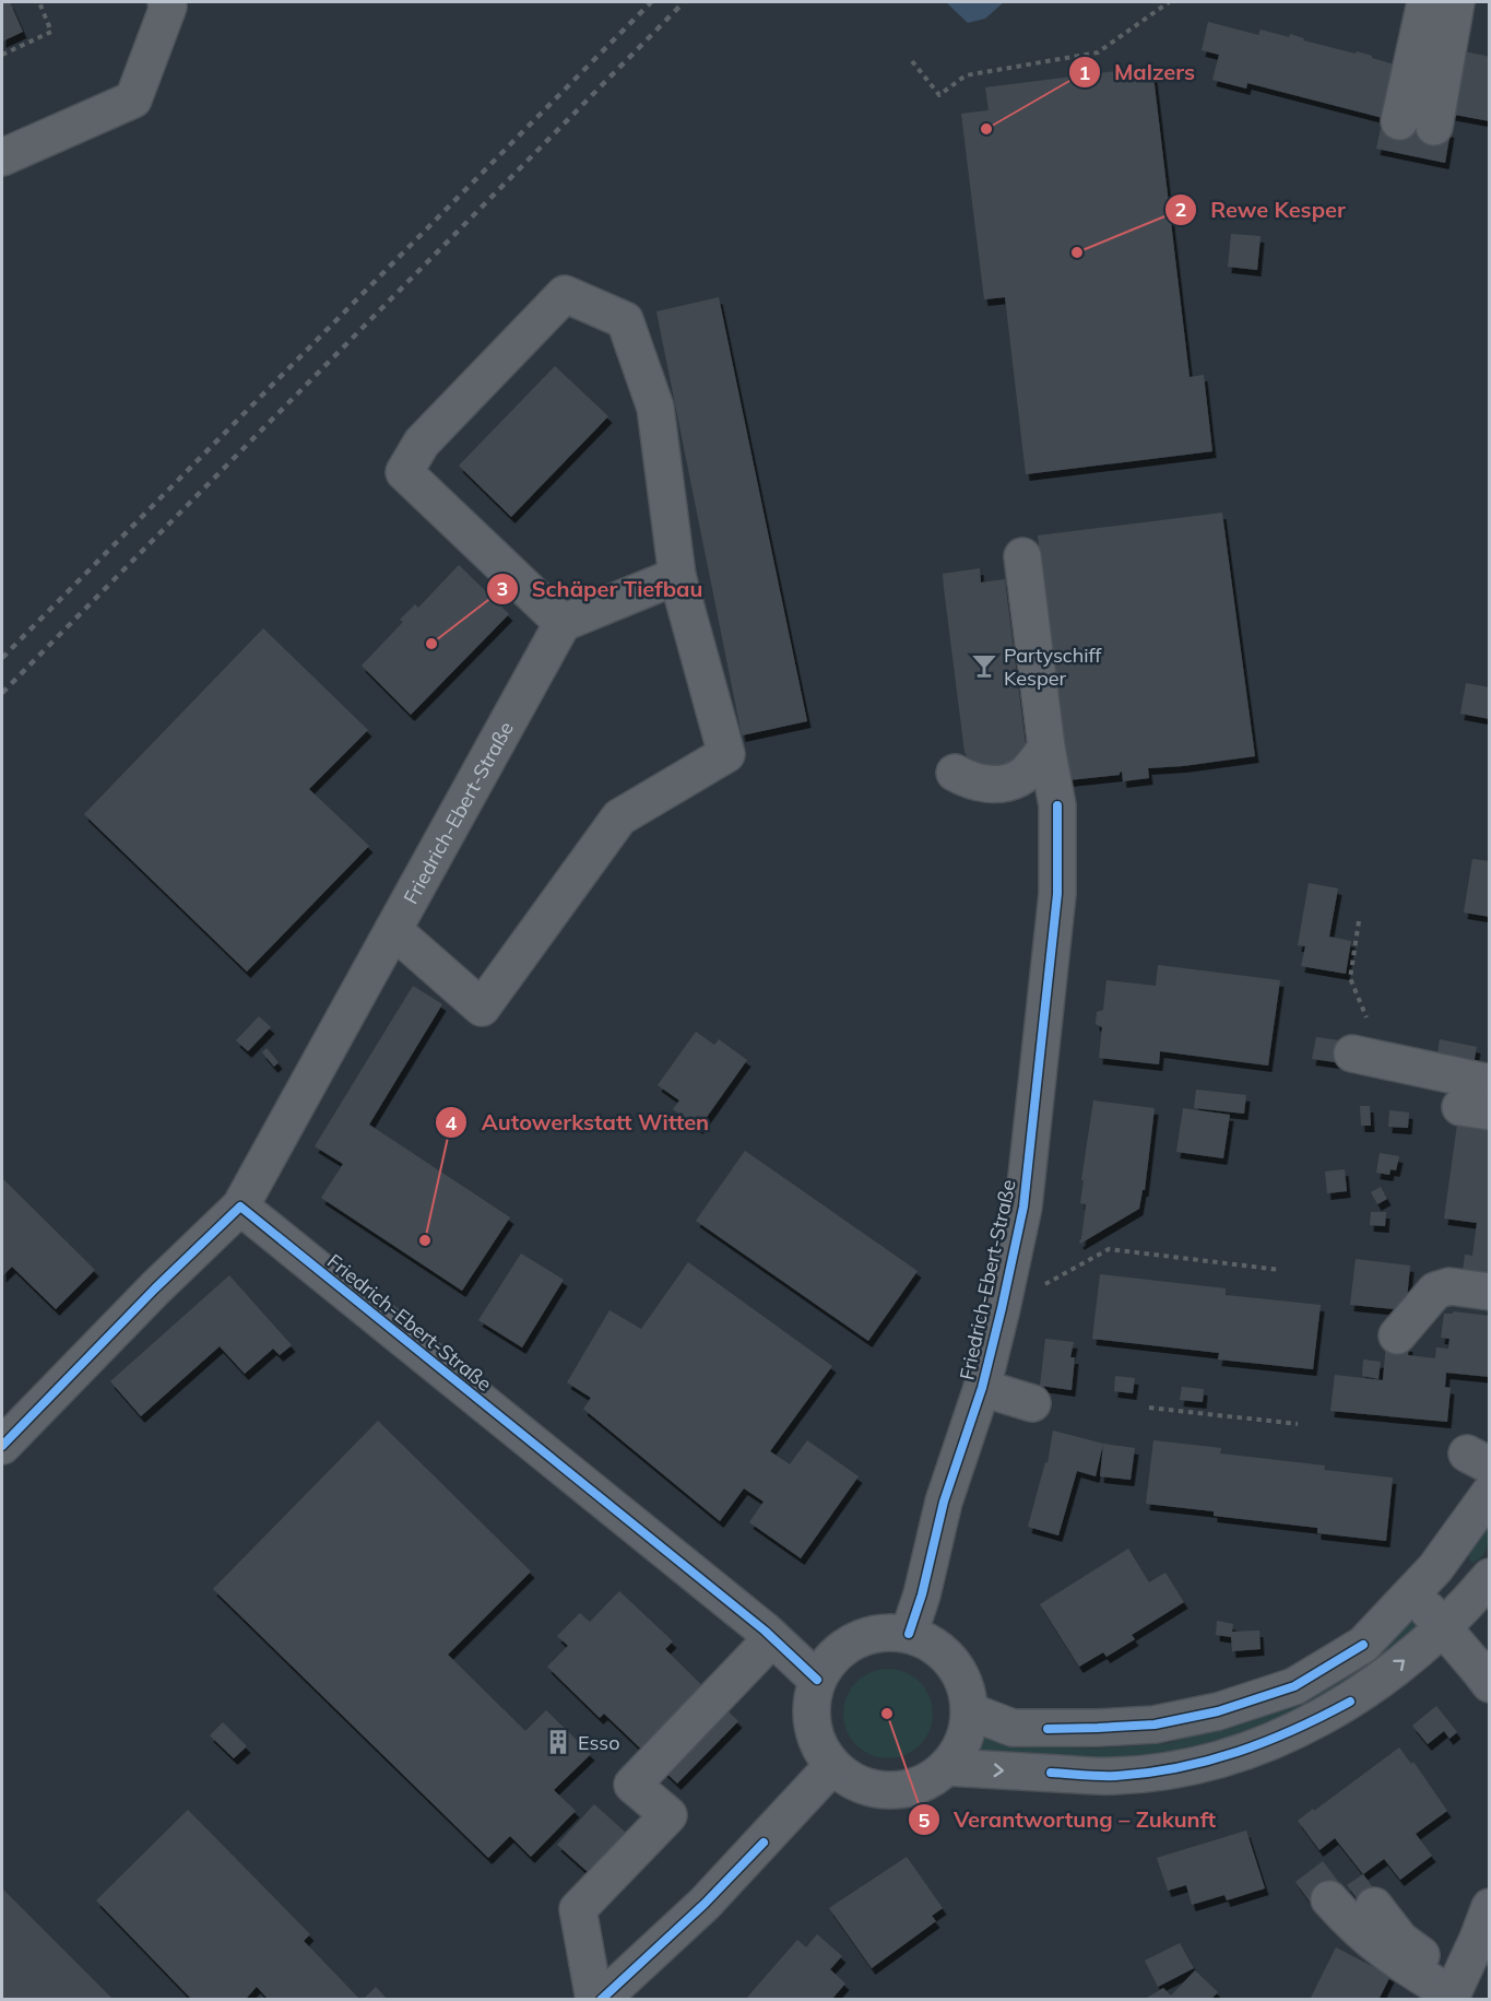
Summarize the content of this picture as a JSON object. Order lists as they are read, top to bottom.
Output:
{
  "streets": {
    "street": ["Friedrich-Ebert-Straße"]
  },
  "places": {
    "other": [
      "Malzers",
      "Rewe Kesper",
      "Schäper Tiefbau",
      "Autowerkstatt Witten",
      "Verantwortung – Zukunft"
    ],
    "bar": ["Partyschiff Kesper"],
    "building": ["Esso"]
  }
}
